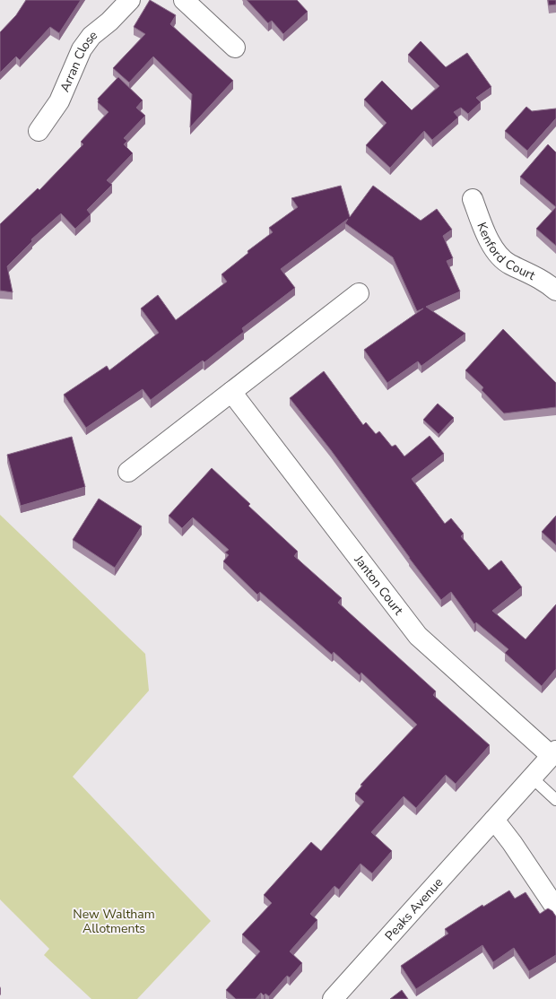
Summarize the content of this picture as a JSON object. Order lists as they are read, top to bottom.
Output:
{
  "streets": {
    "street": [
      "Arran Close",
      "Kenford Court",
      "Janton Court",
      "Peaks Avenue"
    ]
  },
  "crossings": [
    ["Janton Court", "Peaks Avenue"]
  ],
  "parks": ["New Waltham Allotments"]
}
